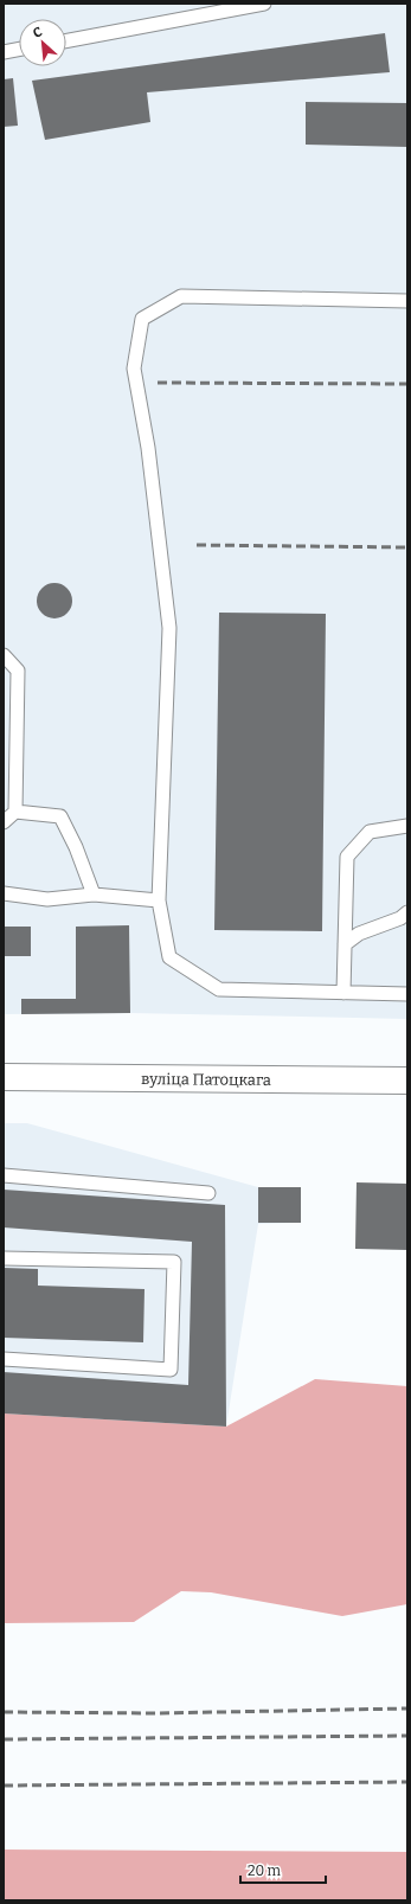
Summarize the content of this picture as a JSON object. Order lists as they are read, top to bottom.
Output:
{
  "streets": {
    "street": ["вуліца Патоцкага"]
  },
  "scale_bar": "20 m",
  "north": "top left"
}
